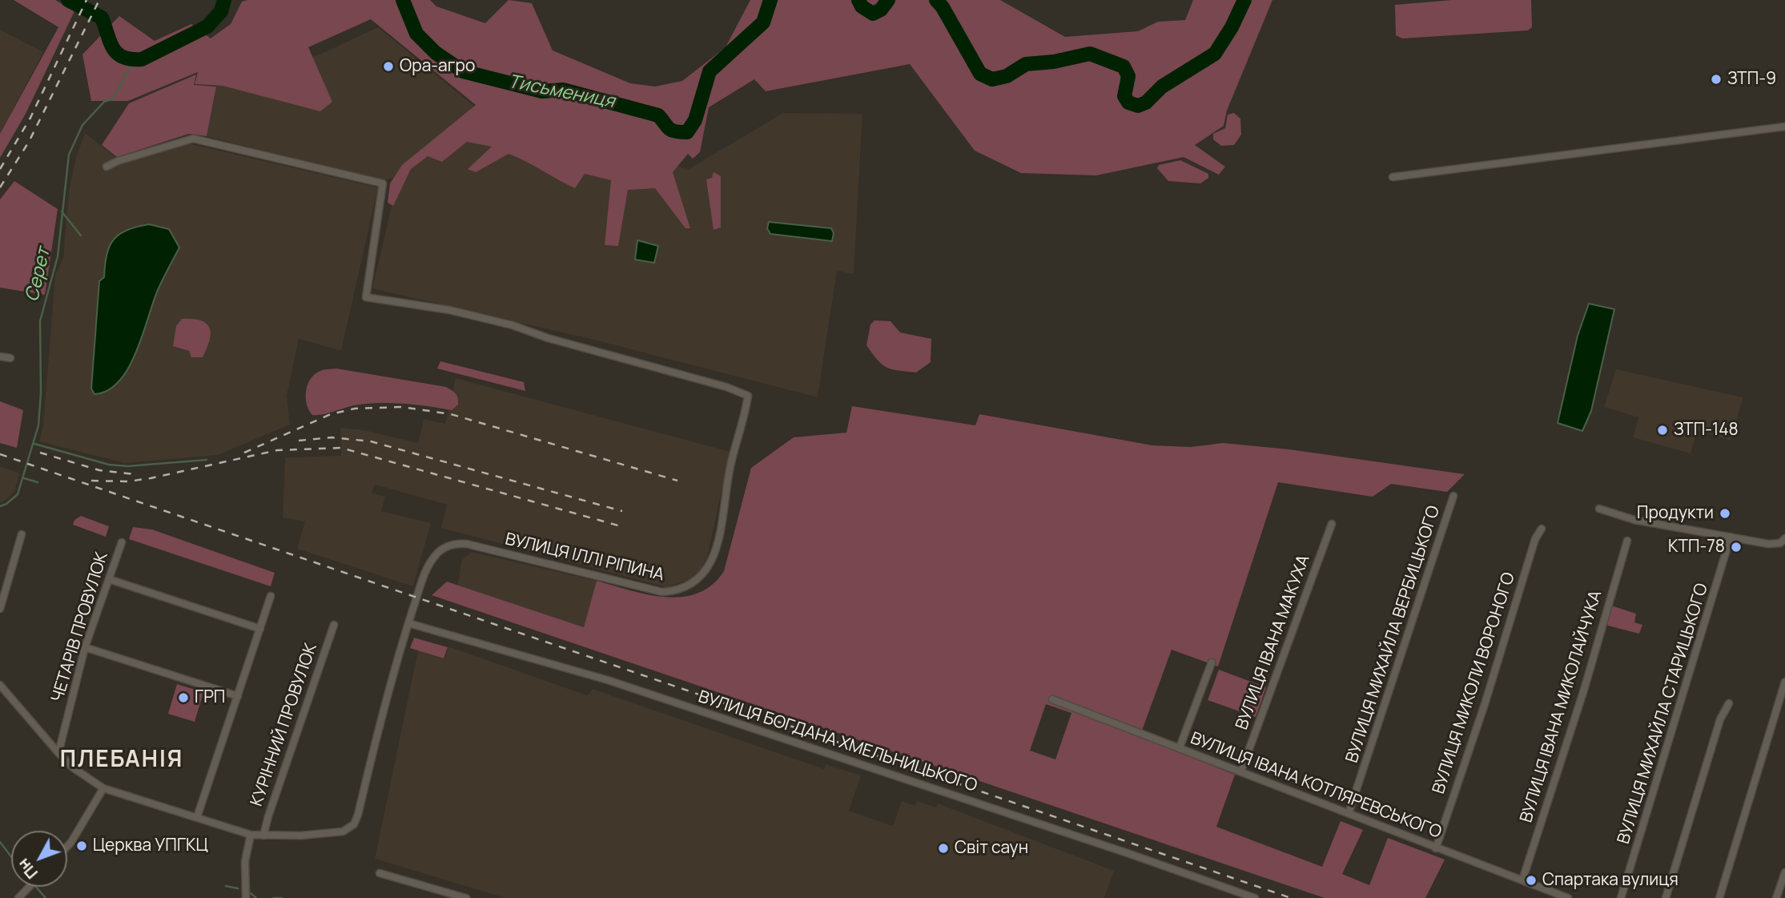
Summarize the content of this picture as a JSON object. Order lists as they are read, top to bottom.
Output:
{
  "streets": {
    "street": [
      "ВУЛИЦЯ ІЛЛІ РІПИНА",
      "ЧЕТАРІВ ПРОВУЛОК",
      "ВУЛИЦЯ МИХАЙЛА ВЕРБИЦЬКОГО",
      "ВУЛИЦЯ ІВАНА МАКУХА",
      "ВУЛИЦЯ МИКОЛИ ВОРОНОГО",
      "ВУЛИЦЯ ІВАНА МИКОЛАЙЧУКА",
      "ВУЛИЦЯ МИХАЙЛА СТАРИЦЬКОГО",
      "КУРІННИЙ ПРОВУЛОК",
      "ВУЛИЦЯ БОГДАНА ХМЕЛЬНИЦЬКОГО",
      "ВУЛИЦЯ ІВАНА КОТЛЯРЕВСЬКОГО"
    ]
  },
  "crossings": [
    ["ВУЛИЦЯ ІЛЛІ РІПИНА", "КУРІННИЙ ПРОВУЛОК"],
    ["ВУЛИЦЯ ІЛЛІ РІПИНА", "ВУЛИЦЯ БОГДАНА ХМЕЛЬНИЦЬКОГО"],
    ["ВУЛИЦЯ МИХАЙЛА ВЕРБИЦЬКОГО", "ВУЛИЦЯ ІВАНА КОТЛЯРЕВСЬКОГО"],
    ["ВУЛИЦЯ ІВАНА МАКУХА", "ВУЛИЦЯ ІВАНА КОТЛЯРЕВСЬКОГО"],
    ["ВУЛИЦЯ МИКОЛИ ВОРОНОГО", "ВУЛИЦЯ ІВАНА КОТЛЯРЕВСЬКОГО"],
    ["ВУЛИЦЯ ІВАНА МИКОЛАЙЧУКА", "ВУЛИЦЯ ІВАНА КОТЛЯРЕВСЬКОГО"]
  ],
  "districts": ["ПЛЕБАНІЯ"],
  "water": ["Тисьмениця", "Серет"],
  "places": [
    "Ора-агро",
    "ЗТП-9",
    "ЗТП-148",
    "Продукти",
    "КТП-78",
    "ГРП",
    "Церква УПГКЦ",
    "Світ саун",
    "Спартака вулиця"
  ],
  "north": "bottom left"
}
